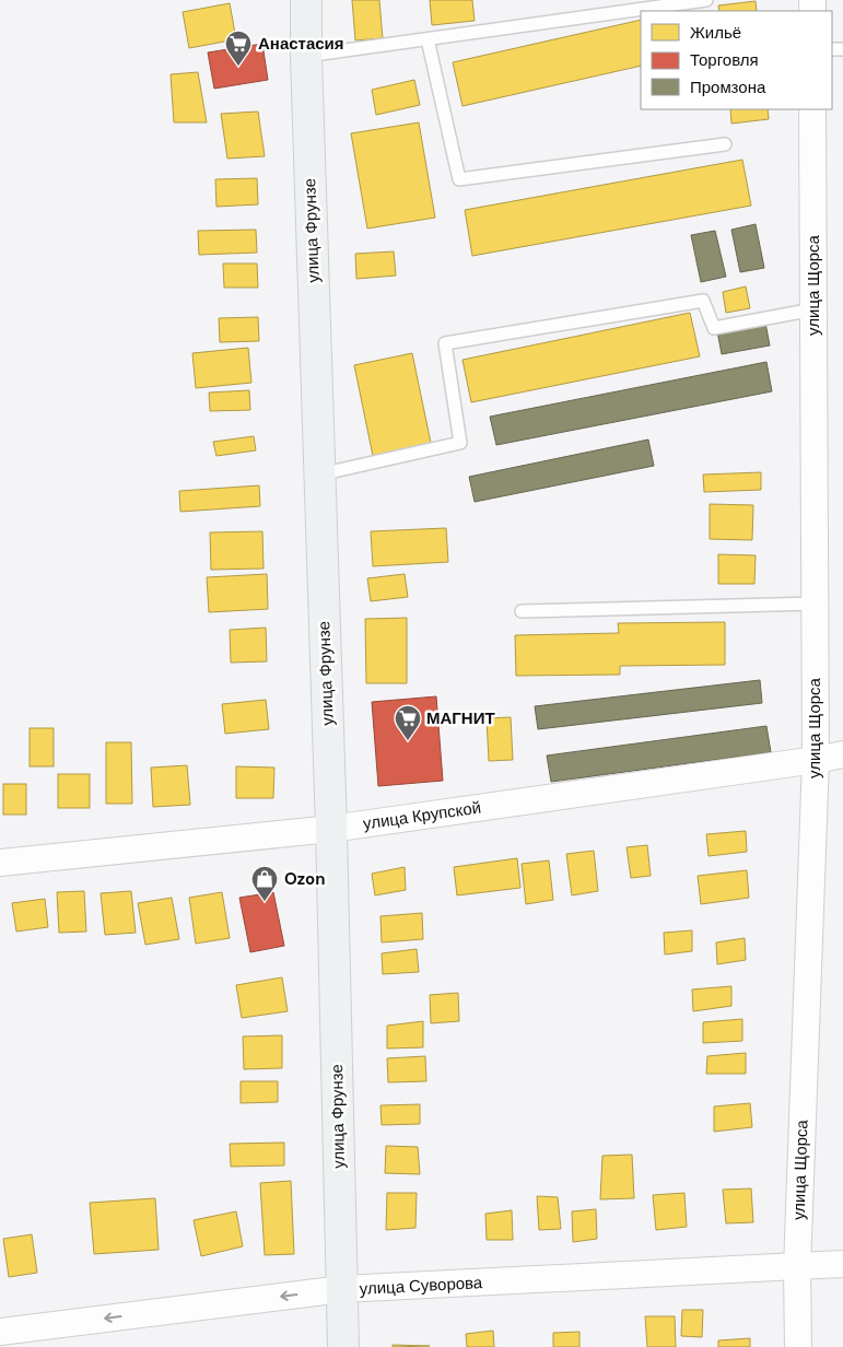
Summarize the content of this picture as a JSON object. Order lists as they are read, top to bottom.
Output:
{
  "streets": {
    "main road": ["улица Фрунзе"],
    "street": ["улица Щорса", "улица Крупской", "улица Суворова"]
  },
  "crossings": [
    ["улица Фрунзе", "улица Крупской"],
    ["улица Фрунзе", "улица Суворова"],
    ["улица Щорса", "улица Крупской"],
    ["улица Щорса", "улица Суворова"]
  ],
  "one_way": ["улица Суворова"],
  "places": {
    "supermarket": ["Анастасия", "МАГНИТ"],
    "shop": ["Ozon"]
  },
  "legend": ["Жильё", "Торговля", "Промзона"]
}
